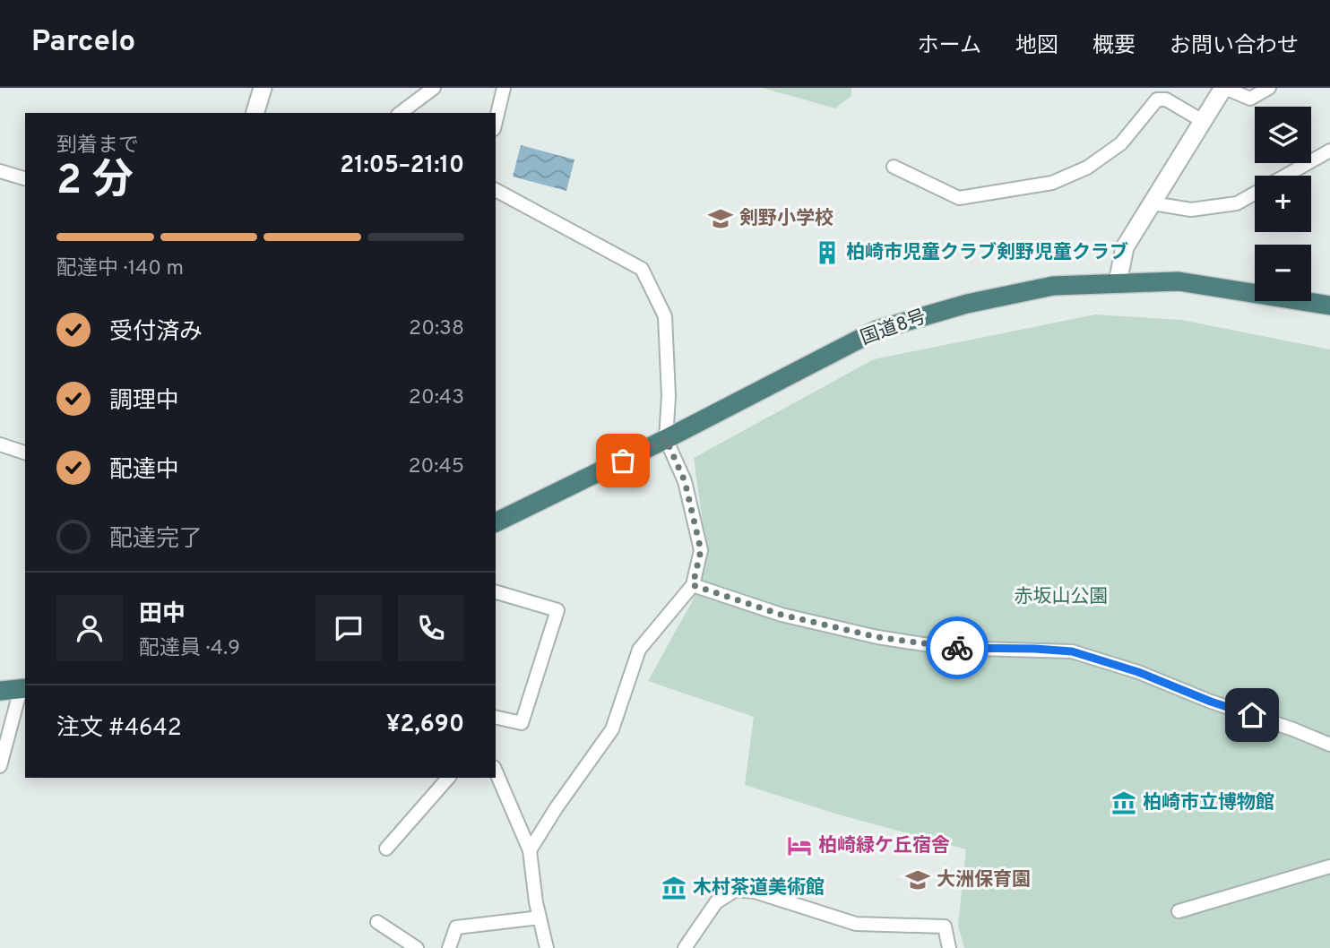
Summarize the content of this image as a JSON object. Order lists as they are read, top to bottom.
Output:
{
  "streets": {
    "highway": ["国道8号"]
  },
  "parks": ["赤坂山公園"],
  "places": {
    "school or university": ["剣野小学校", "大洲保育園"],
    "building": ["柏崎市児童クラブ剣野児童クラブ"],
    "museum": ["柏崎市立博物館", "木村茶道美術館"],
    "hotel": ["柏崎緑ケ丘宿舎"]
  },
  "page": {
    "header": "Parcelo",
    "nav": [
      "ホーム",
      "地図",
      "概要",
      "お問い合わせ"
    ],
    "map_buttons": ["+", "−"],
    "heading": ["2 分", "到着まで", "21:05–21:10"],
    "panel": [
      "田中",
      "配達員 · 4.9",
      "注文 #4642",
      "¥2,690"
    ],
    "bar": "配達中 · 140 m",
    "list": [
      ["受付済み", "20:38"],
      ["調理中", "20:43"],
      ["配達中", "20:45"],
      "配達完了"
    ]
  }
}
